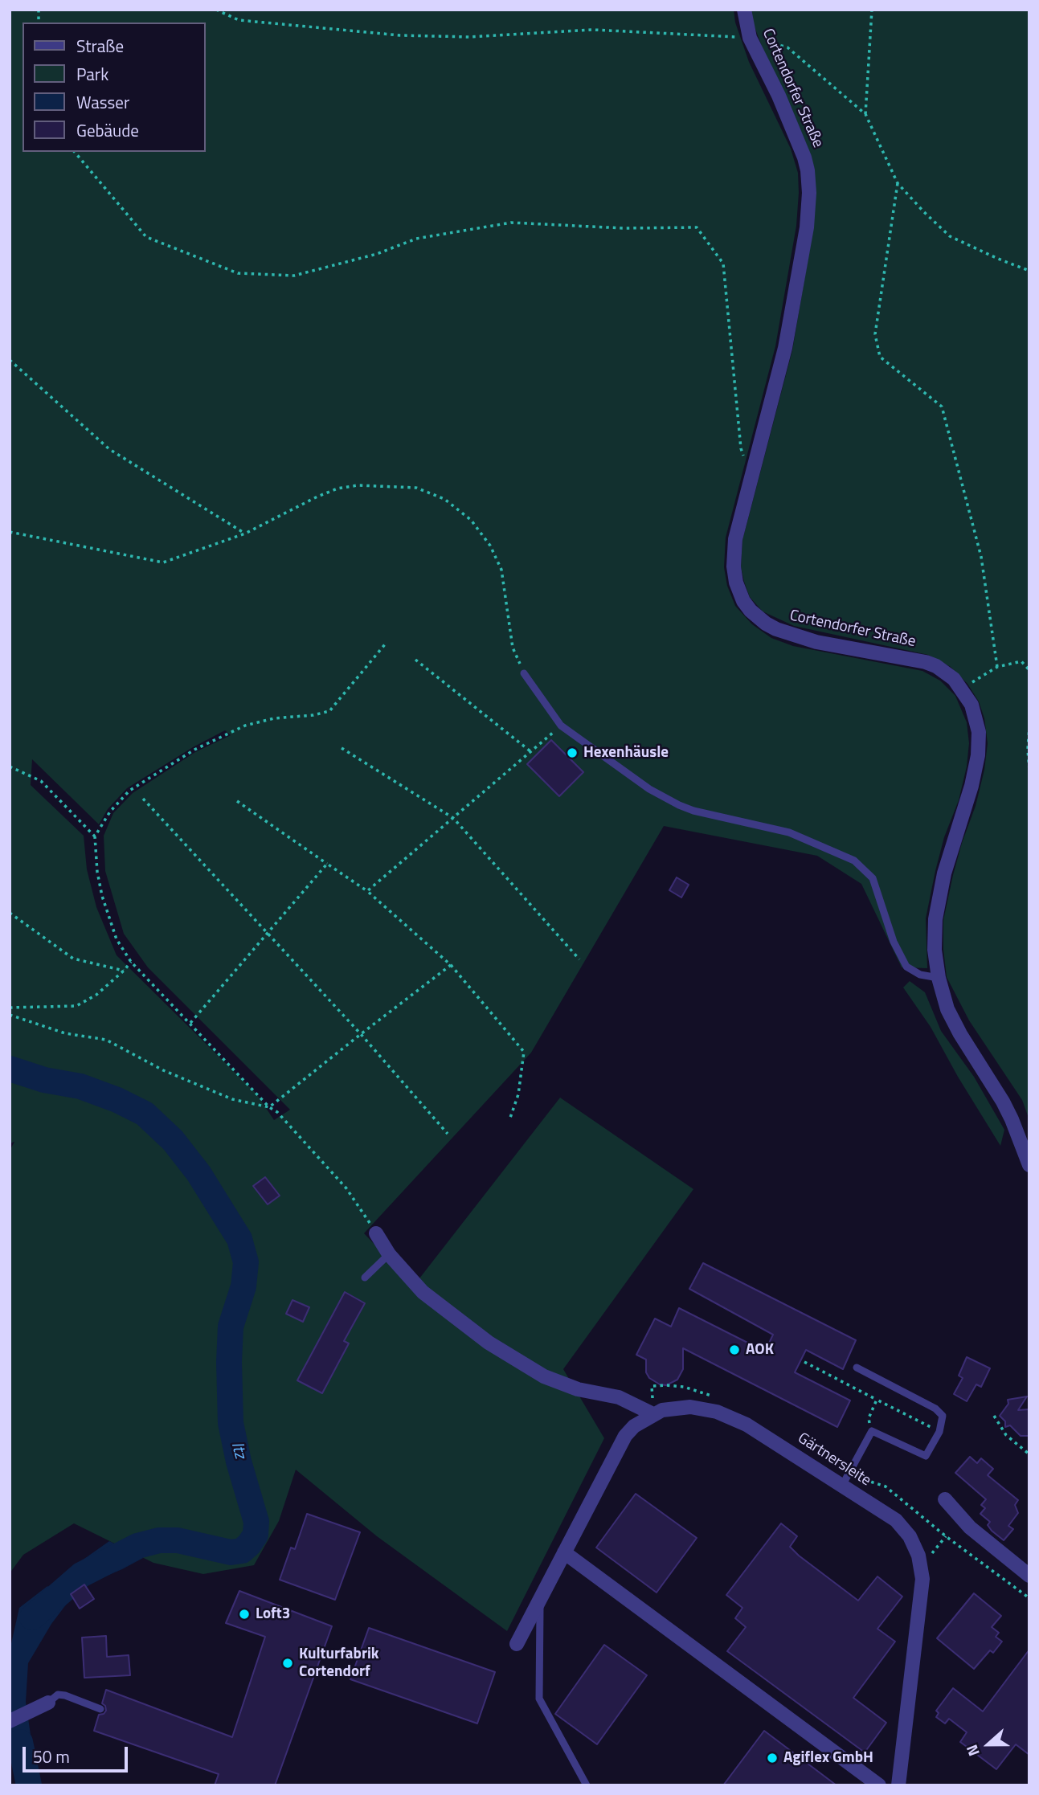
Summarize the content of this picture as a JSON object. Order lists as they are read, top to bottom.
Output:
{
  "streets": {
    "street": ["Cortendorfer Straße", "Gärtnersleite"]
  },
  "water": ["Itz"],
  "places": [
    "Hexenhäusle",
    "AOK",
    "Loft3",
    "Kulturfabrik Cortendorf",
    "Agiflex GmbH"
  ],
  "legend": [
    "Straße",
    "Park",
    "Wasser",
    "Gebäude"
  ],
  "scale_bar": "50 m",
  "north": "left"
}
